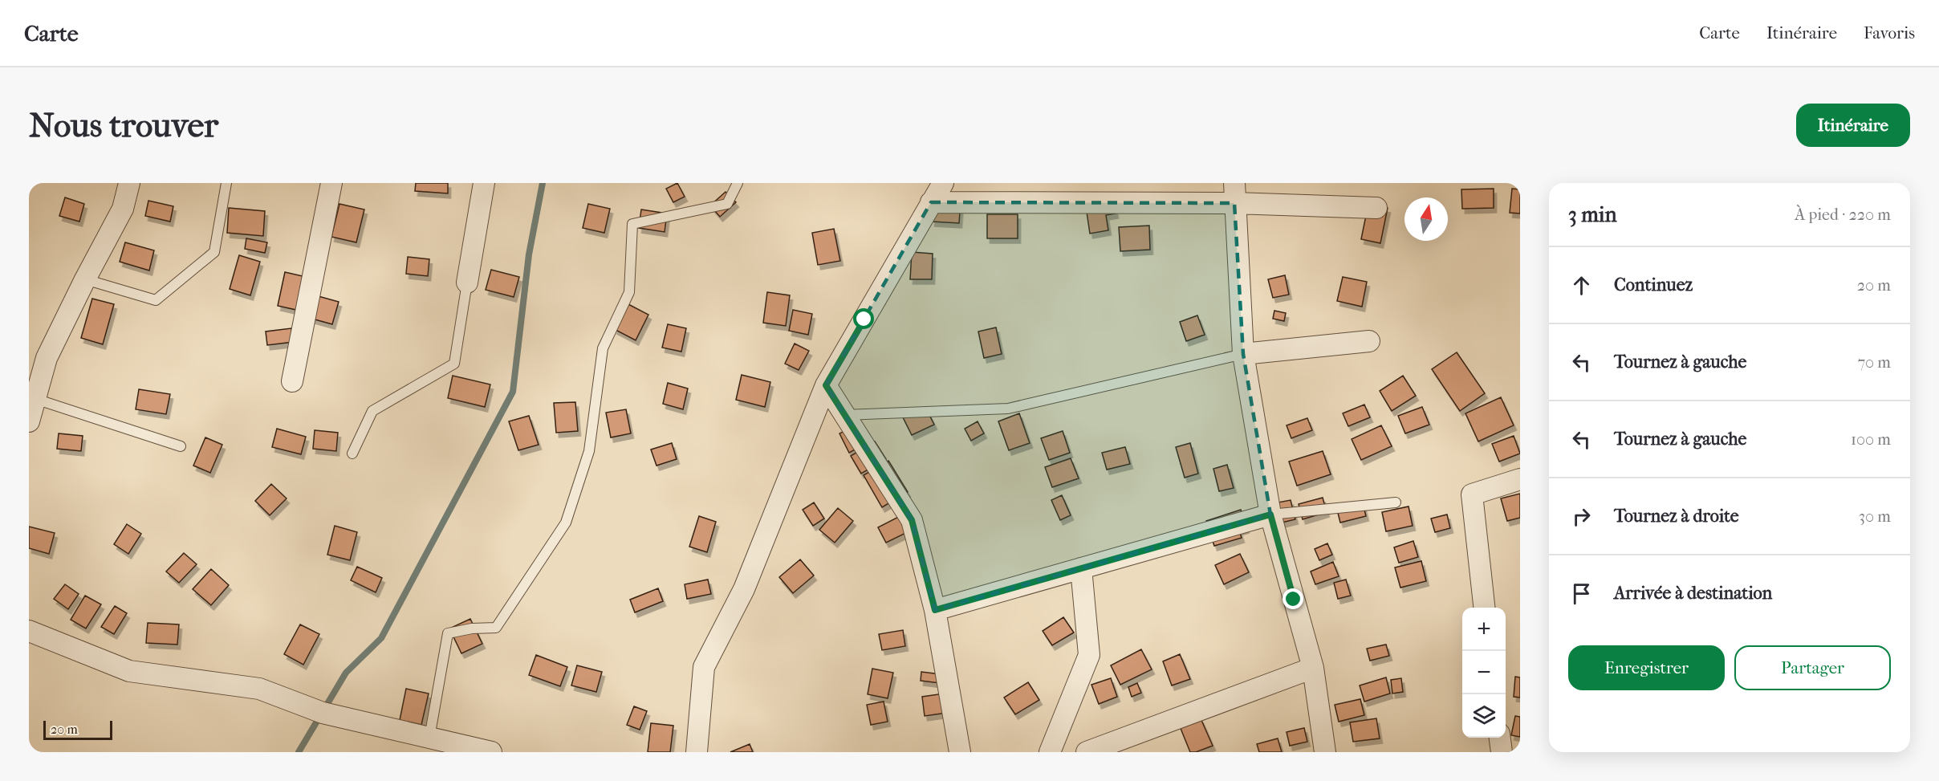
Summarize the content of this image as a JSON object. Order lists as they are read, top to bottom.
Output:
{
  "scale_bar": "20 m",
  "north": "top",
  "page": {
    "header": "Carte",
    "nav": ["Carte", "Itinéraire", "Favoris"],
    "buttons": [
      "Itinéraire",
      ["Enregistrer", "Partager"]
    ],
    "title": "Nous trouver",
    "heading": ["3 min", "À pied · 220 m"],
    "list": [
      ["Continuez", "20 m"],
      ["Tournez à gauche", "70 m"],
      ["Tournez à gauche", "100 m"],
      ["Tournez à droite", "30 m"],
      "Arrivée à destination"
    ],
    "map_buttons": ["+", "−"],
    "scale": "20 m"
  }
}
